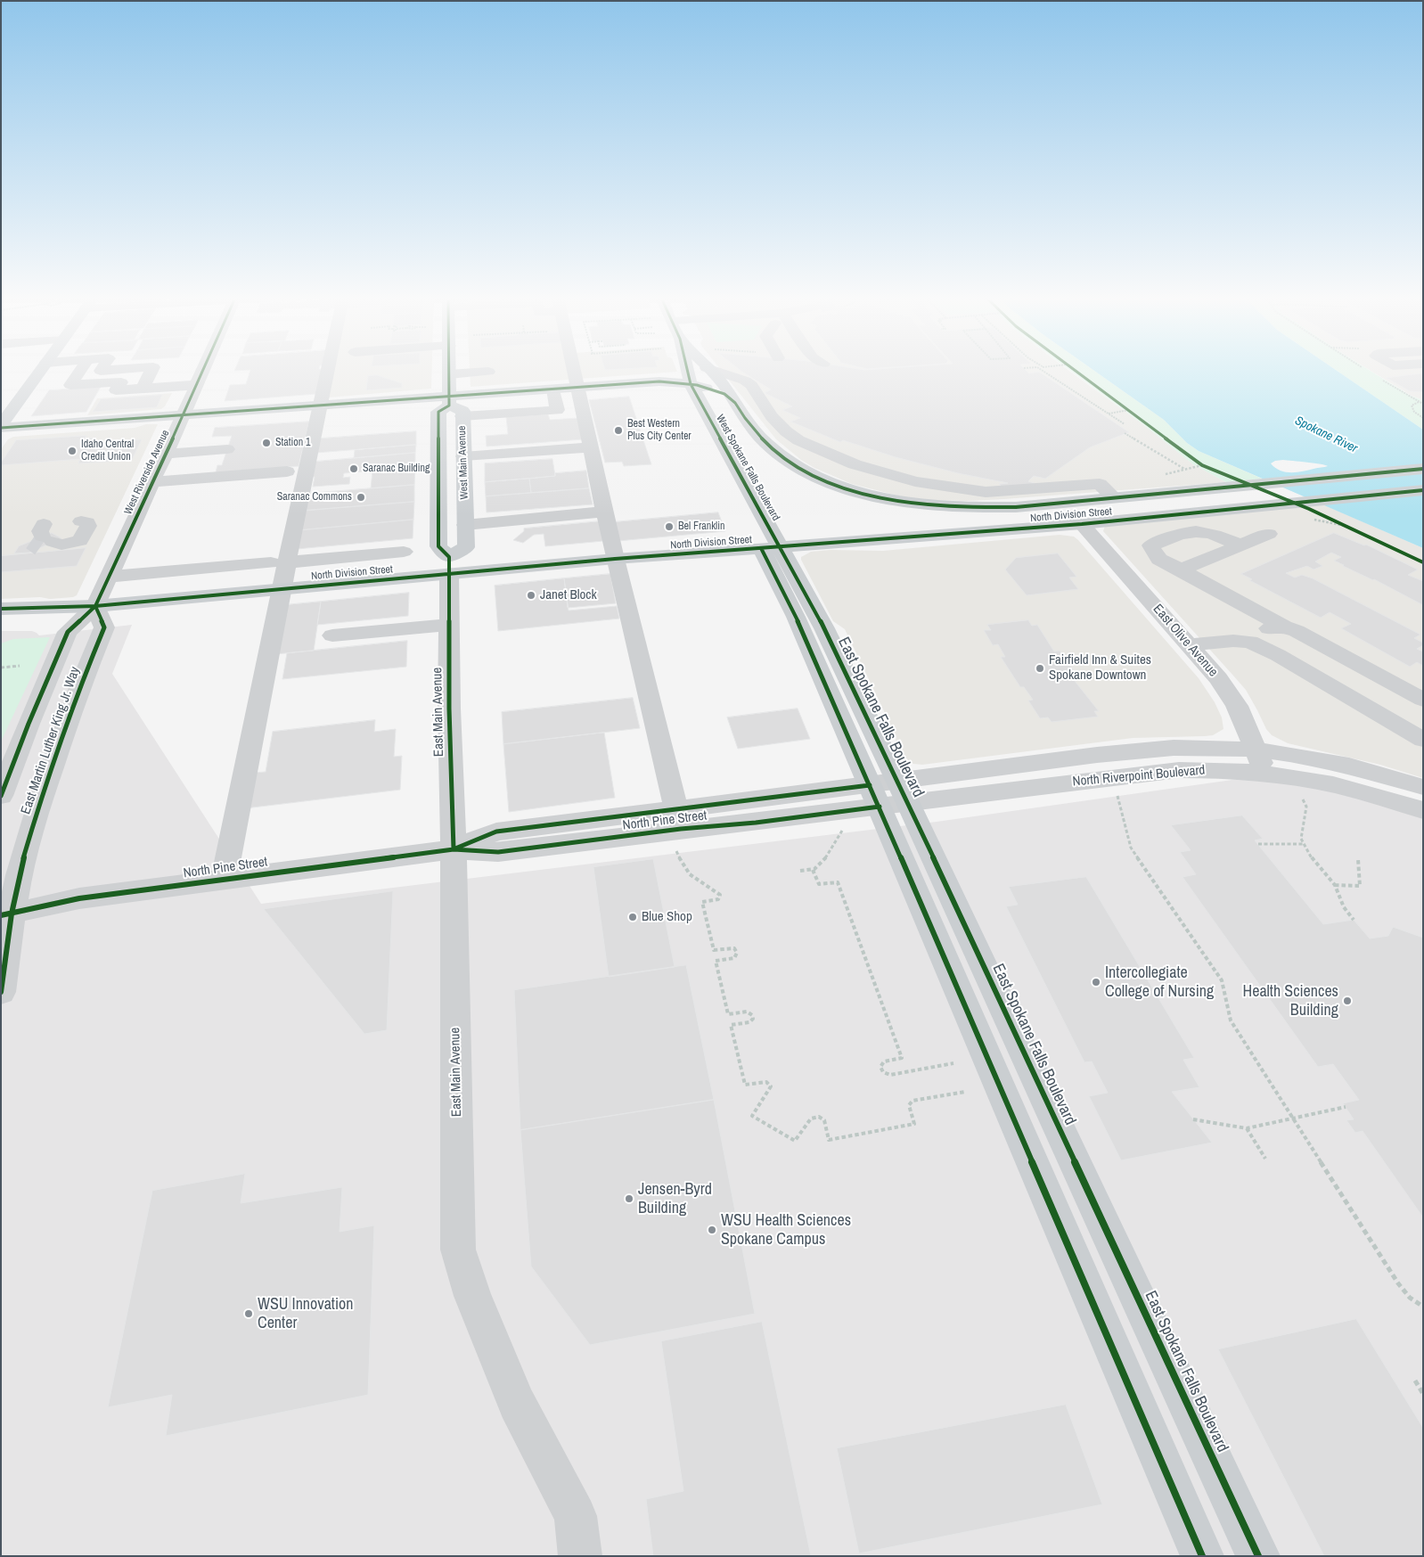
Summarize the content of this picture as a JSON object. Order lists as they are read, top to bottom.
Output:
{
  "streets": {
    "main road": [
      "West Main Avenue",
      "West Spokane Falls Boulevard",
      "North Division Street",
      "East Spokane Falls Boulevard"
    ],
    "street": [
      "West Riverside Avenue",
      "East Olive Avenue",
      "East Main Avenue",
      "East Martin Luther King Jr. Way",
      "North Riverpoint Boulevard",
      "North Pine Street"
    ]
  },
  "crossings": [
    ["West Main Avenue", "North Division Street"],
    ["West Main Avenue", "East Main Avenue"],
    ["West Spokane Falls Boulevard", "North Division Street"],
    ["West Spokane Falls Boulevard", "East Spokane Falls Boulevard"],
    ["West Riverside Avenue", "North Division Street"],
    ["West Riverside Avenue", "East Martin Luther King Jr. Way"],
    ["North Division Street", "East Olive Avenue"],
    ["North Division Street", "East Main Avenue"],
    ["North Division Street", "East Spokane Falls Boulevard"],
    ["North Division Street", "East Martin Luther King Jr. Way"],
    ["East Olive Avenue", "North Riverpoint Boulevard"],
    ["East Main Avenue", "North Pine Street"],
    ["East Spokane Falls Boulevard", "North Riverpoint Boulevard"],
    ["East Spokane Falls Boulevard", "North Pine Street"],
    ["East Martin Luther King Jr. Way", "North Pine Street"],
    ["North Riverpoint Boulevard", "North Pine Street"]
  ],
  "water": ["Spokane River"],
  "places": [
    "Best Western Plus City Center",
    "Station 1",
    "Idaho Central Credit Union",
    "Saranac Building",
    "Saranac Commons",
    "Bel Franklin",
    "Janet Block",
    "Fairfield Inn & Suites Spokane Downtown",
    "Blue Shop",
    "Intercollegiate College of Nursing",
    "Health Sciences Building",
    "Jensen-Byrd Building",
    "WSU Health Sciences Spokane Campus",
    "WSU Innovation Center"
  ]
}
